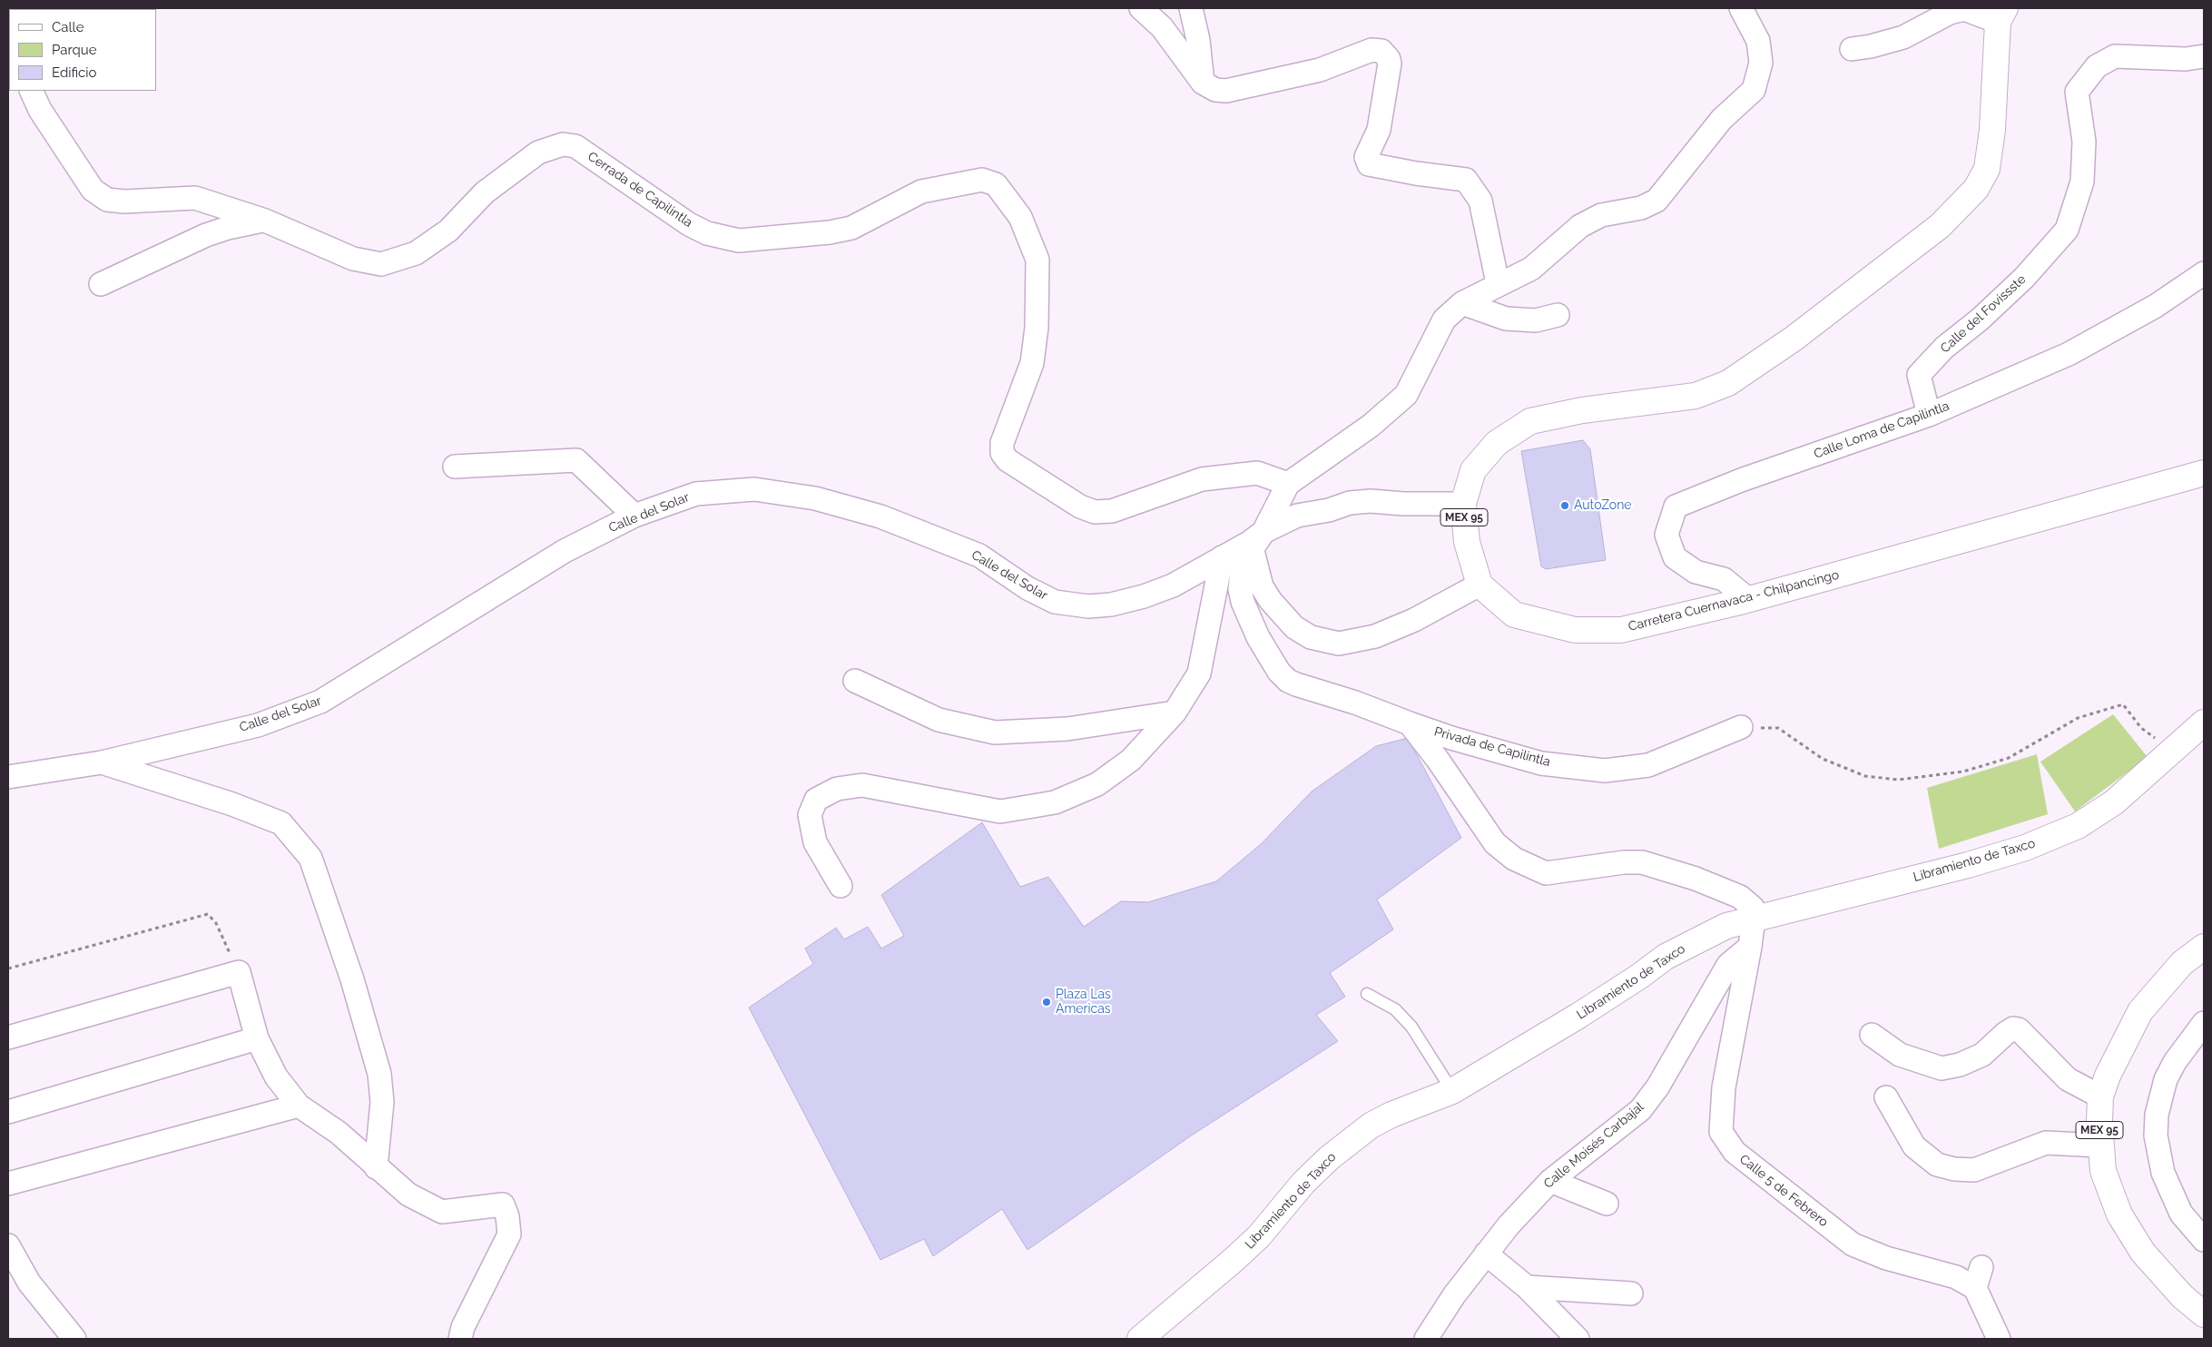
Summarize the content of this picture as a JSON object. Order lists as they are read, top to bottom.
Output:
{
  "streets": {
    "main road": ["MEX 95", "Carretera Cuernavaca - Chilpancingo", "Libramiento de Taxco"],
    "street": [
      "Cerrada de Capilintla",
      "Calle del Fovissste",
      "Calle Loma de Capilintla",
      "Calle del Solar",
      "Privada de Capilintla",
      "Calle Moisés Carbajal",
      "Calle 5 de Febrero"
    ]
  },
  "crossings": [
    ["Cerrada de Capilintla", "Privada de Capilintla"],
    ["Calle del Fovissste", "Calle Loma de Capilintla"],
    ["Calle Loma de Capilintla", "Carretera Cuernavaca - Chilpancingo"],
    ["Calle del Solar", "MEX 95"],
    ["Calle del Solar", "Privada de Capilintla"],
    ["MEX 95", "Carretera Cuernavaca - Chilpancingo"],
    ["Calle Moisés Carbajal", "Calle 5 de Febrero"]
  ],
  "places": ["AutoZone", "Plaza Las Americas"],
  "legend": ["Calle", "Parque", "Edificio"]
}
